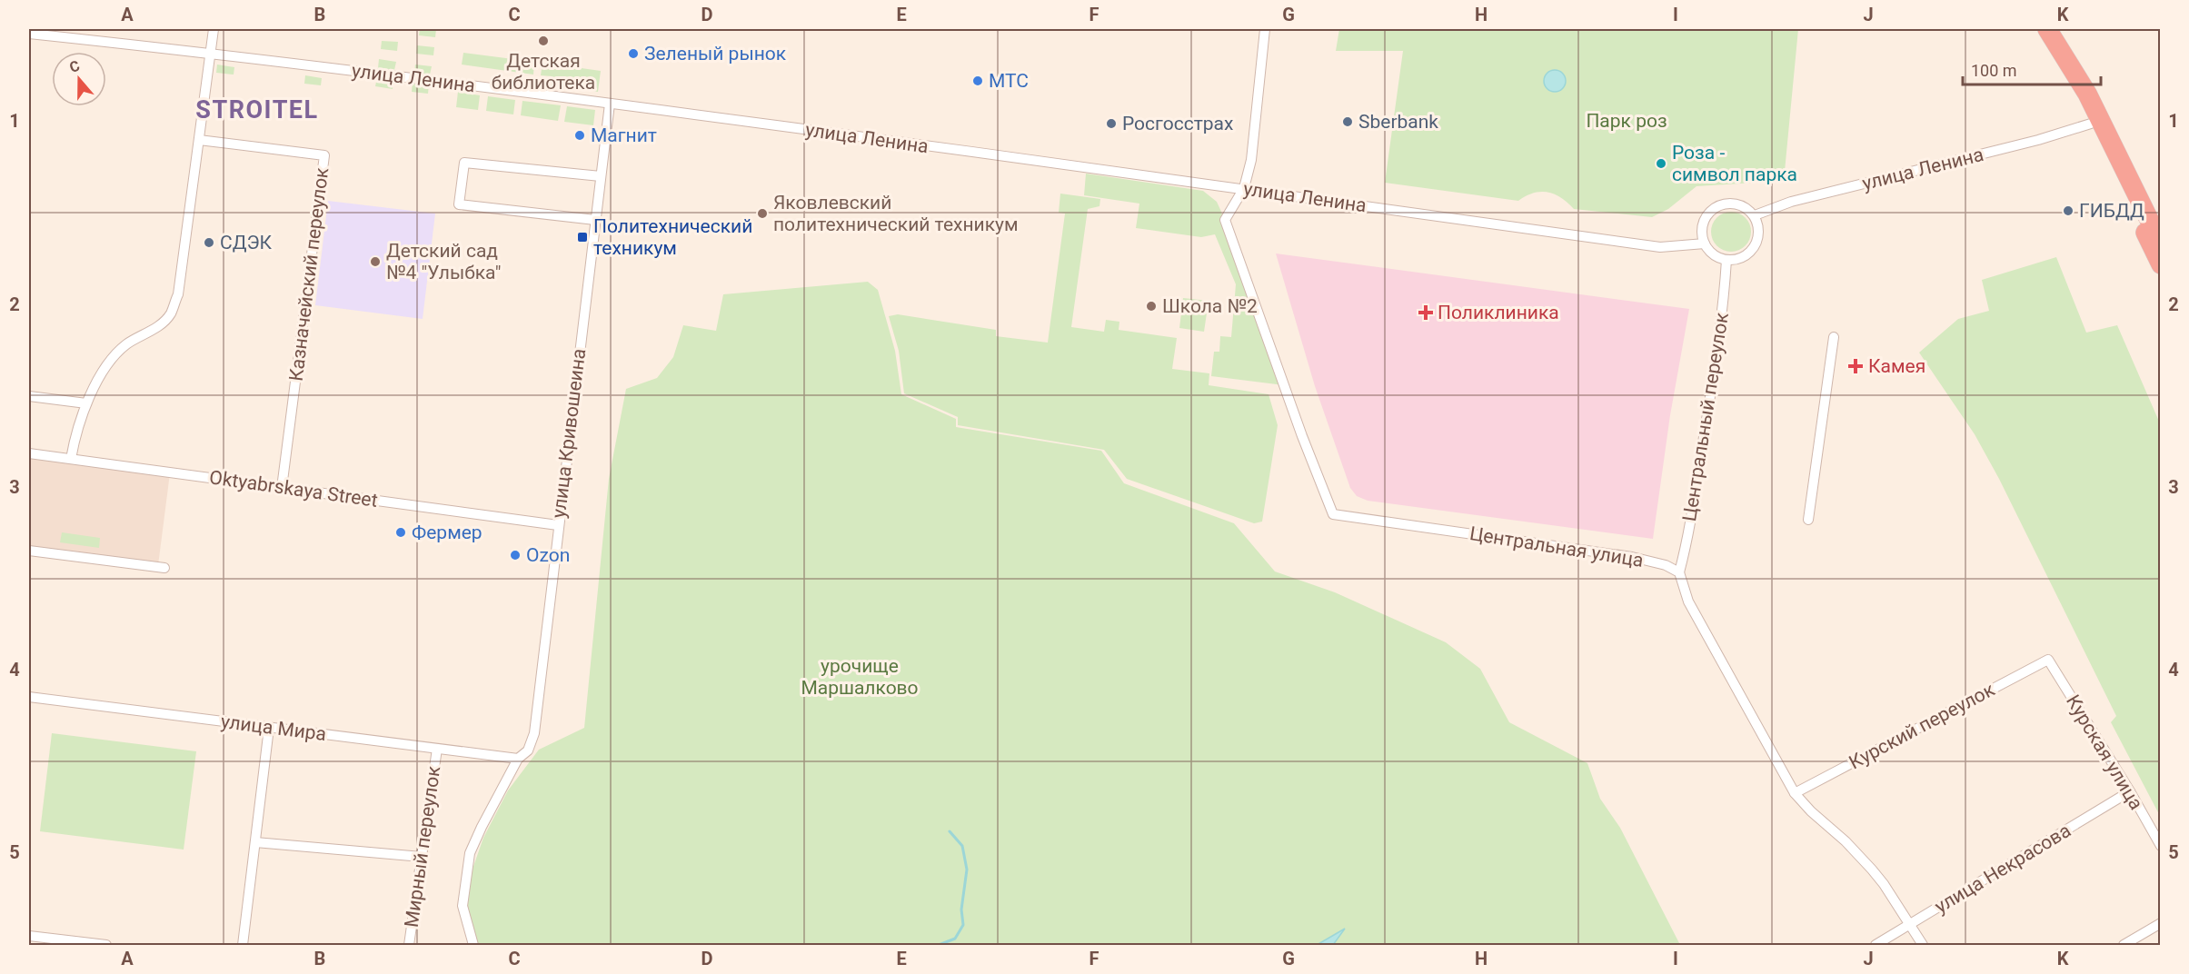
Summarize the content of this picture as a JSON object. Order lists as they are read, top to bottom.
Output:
{
  "streets": {
    "street": [
      "улица Ленина",
      "Казначейский переулок",
      "Центральный переулок",
      "улица Кривошеина",
      "Oktyabrskaya Street",
      "Центральная улица",
      "Курский переулок",
      "улица Мира",
      "Курская улица",
      "Мирный переулок",
      "улица Некрасова"
    ]
  },
  "crossings": [
    ["улица Ленина", "Центральный переулок"],
    ["улица Ленина", "улица Кривошеина"],
    ["улица Ленина", "Центральная улица"],
    ["Казначейский переулок", "Oktyabrskaya Street"],
    ["Центральный переулок", "Центральная улица"],
    ["улица Кривошеина", "Oktyabrskaya Street"],
    ["улица Кривошеина", "улица Мира"],
    ["Курский переулок", "Курская улица"],
    ["улица Мира", "Мирный переулок"],
    ["Курская улица", "улица Некрасова"]
  ],
  "districts": ["STROITEL"],
  "parks": ["Парк роз", "урочище Маршалково"],
  "places": {
    "other": [
      "Детская библиотека",
      "Зеленый рынок",
      "МТС",
      "Sberbank",
      "Росгосстрах",
      "Магнит",
      "Роза - символ парка",
      "ГИБДД",
      "Яковлевский политехнический техникум",
      "СДЭК",
      "Детский сад №4 \"Улыбка\"",
      "Школа №2",
      "Фермер",
      "Ozon"
    ],
    "transit": ["Политехнический техникум"],
    "health": ["Поликлиника", "Камея"]
  },
  "scale_bar": "100 m",
  "north": "top",
  "grid": {
    "columns": [
      "A",
      "B",
      "C",
      "D",
      "E",
      "F",
      "G",
      "H",
      "I",
      "J",
      "K"
    ],
    "rows": [
      "1",
      "2",
      "3",
      "4",
      "5"
    ]
  }
}
